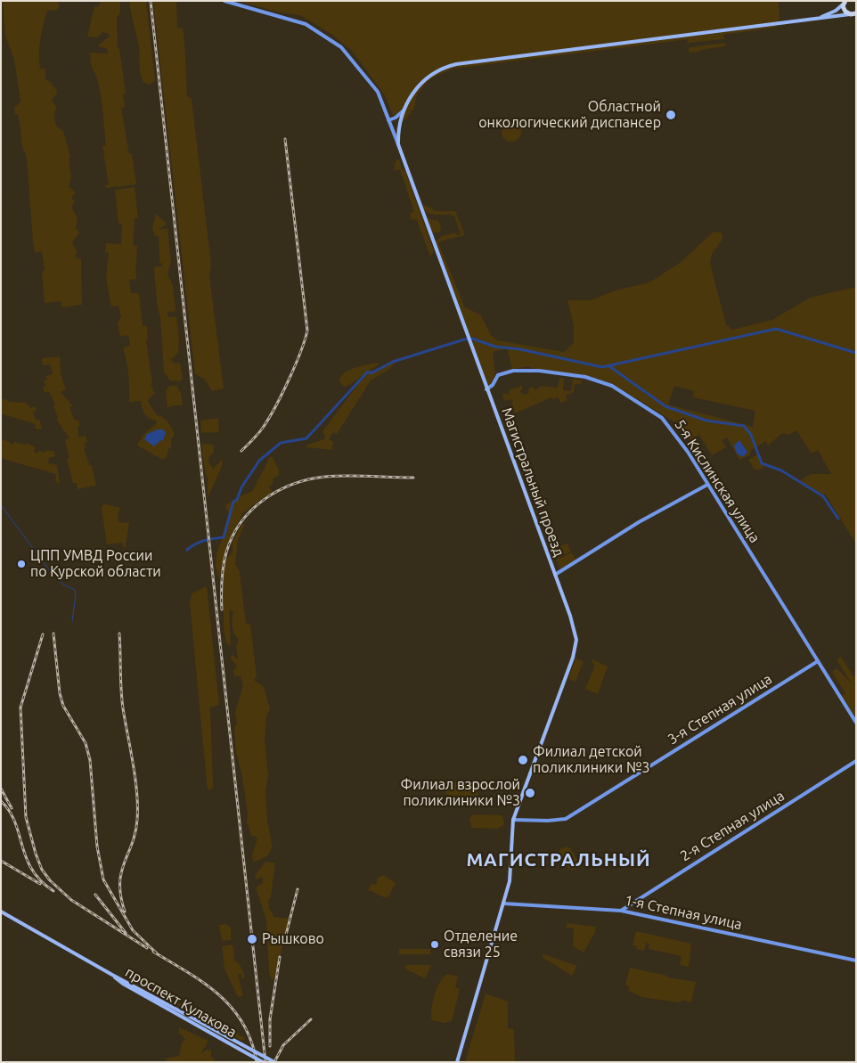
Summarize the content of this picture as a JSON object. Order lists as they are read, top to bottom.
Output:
{
  "streets": {
    "main road": ["Магистральный проезд", "проспект Кулакова"],
    "street": [
      "5-я Кислинская улица",
      "3-я Степная улица",
      "2-я Степная улица",
      "1-я Степная улица"
    ]
  },
  "crossings": [
    ["5-я Кислинская улица", "Магистральный проезд"],
    ["5-я Кислинская улица", "3-я Степная улица"],
    ["Магистральный проезд", "3-я Степная улица"],
    ["Магистральный проезд", "1-я Степная улица"],
    ["2-я Степная улица", "1-я Степная улица"]
  ],
  "districts": ["МАГИСТРАЛЬНЫЙ"],
  "places": [
    "Областной онкологический диспансер",
    "ЦПП УМВД России по Курской области",
    "Филиал детской поликлиники №3",
    "Филиал взрослой поликлиники №3",
    "Рышково",
    "Отделение связи 25"
  ]
}
